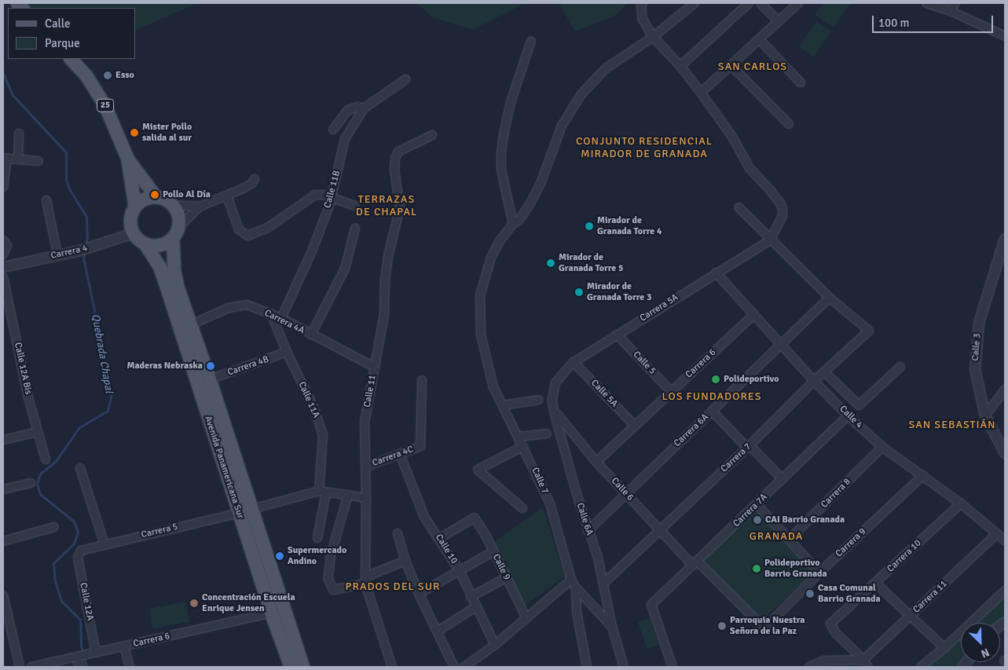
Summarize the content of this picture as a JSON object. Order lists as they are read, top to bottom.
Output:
{
  "streets": {
    "main road": ["25", "Avenida Panamericana Sur"],
    "street": [
      "Calle 11B",
      "Carrera 4",
      "Carrera 5A",
      "Carrera 4A",
      "Calle 3",
      "Calle 5",
      "Carrera 6",
      "Carrera 4B",
      "Calle 12A Bis",
      "Calle 11",
      "Calle 5A",
      "Calle 11A",
      "Calle 4",
      "Carrera 6A",
      "Carrera 4C",
      "Carrera 7",
      "Calle 7",
      "Calle 6",
      "Carrera 8",
      "Carrera 7A",
      "Calle 6A",
      "Carrera 5",
      "Carrera 9",
      "Calle 10",
      "Carrera 10",
      "Calle 9",
      "Carrera 11",
      "Calle 12A"
    ]
  },
  "crossings": [
    ["25", "Carrera 4"],
    ["25", "Avenida Panamericana Sur"],
    ["Calle 11B", "Carrera 4A"],
    ["Carrera 4", "Avenida Panamericana Sur"],
    ["Carrera 5A", "Calle 5"],
    ["Carrera 5A", "Calle 5A"],
    ["Carrera 5A", "Calle 4"],
    ["Carrera 5A", "Calle 6"],
    ["Carrera 5A", "Calle 6A"],
    ["Carrera 4A", "Calle 11"],
    ["Carrera 4A", "Calle 11A"],
    ["Carrera 4A", "Avenida Panamericana Sur"],
    ["Calle 5", "Carrera 6"],
    ["Carrera 6", "Calle 5A"],
    ["Carrera 6", "Calle 4"],
    ["Carrera 6", "Avenida Panamericana Sur"],
    ["Carrera 6", "Calle 6"],
    ["Carrera 6", "Calle 12A"],
    ["Carrera 4B", "Calle 11A"],
    ["Carrera 4B", "Avenida Panamericana Sur"],
    ["Calle 11", "Carrera 4C"],
    ["Calle 4", "Carrera 6A"],
    ["Calle 4", "Carrera 7"],
    ["Calle 4", "Carrera 8"],
    ["Calle 4", "Carrera 7A"],
    ["Calle 4", "Carrera 9"],
    ["Calle 4", "Carrera 10"],
    ["Calle 4", "Carrera 11"],
    ["Carrera 6A", "Carrera 7"],
    ["Carrera 6A", "Calle 6"],
    ["Carrera 6A", "Calle 6A"],
    ["Carrera 4C", "Calle 10"],
    ["Carrera 7", "Calle 6"],
    ["Carrera 7", "Calle 6A"],
    ["Avenida Panamericana Sur", "Carrera 5"],
    ["Calle 7", "Calle 6A"],
    ["Calle 6", "Carrera 7A"],
    ["Calle 6", "Calle 6A"],
    ["Calle 6", "Carrera 9"],
    ["Carrera 5", "Calle 12A"],
    ["Calle 10", "Calle 9"],
    ["Carrera 10", "Carrera 11"]
  ],
  "districts": [
    "SAN CARLOS",
    "CONJUNTO RESIDENCIAL MIRADOR DE GRANADA",
    "TERRAZAS DE CHAPAL",
    "LOS FUNDADORES",
    "SAN SEBASTIÁN",
    "GRANADA",
    "PRADOS DEL SUR"
  ],
  "water": ["Quebrada Chapal"],
  "places": [
    "Esso",
    "Mister Pollo salida al sur",
    "Pollo Al Día",
    "Mirador de Granada Torre 4",
    "Mirador de Granada Torre 5",
    "Mirador de Granada Torre 3",
    "Maderas Nebraska",
    "Polideportivo",
    "CAI Barrio Granada",
    "Supermercado Andino",
    "Polideportivo Barrio Granada",
    "Casa Comunal Barrio Granada",
    "Concentración Escuela Enrique Jensen",
    "Parroquia Nuestra Señora de la Paz"
  ],
  "legend": ["Calle", "Parque"],
  "scale_bar": "100 m",
  "north": "bottom right"
}
